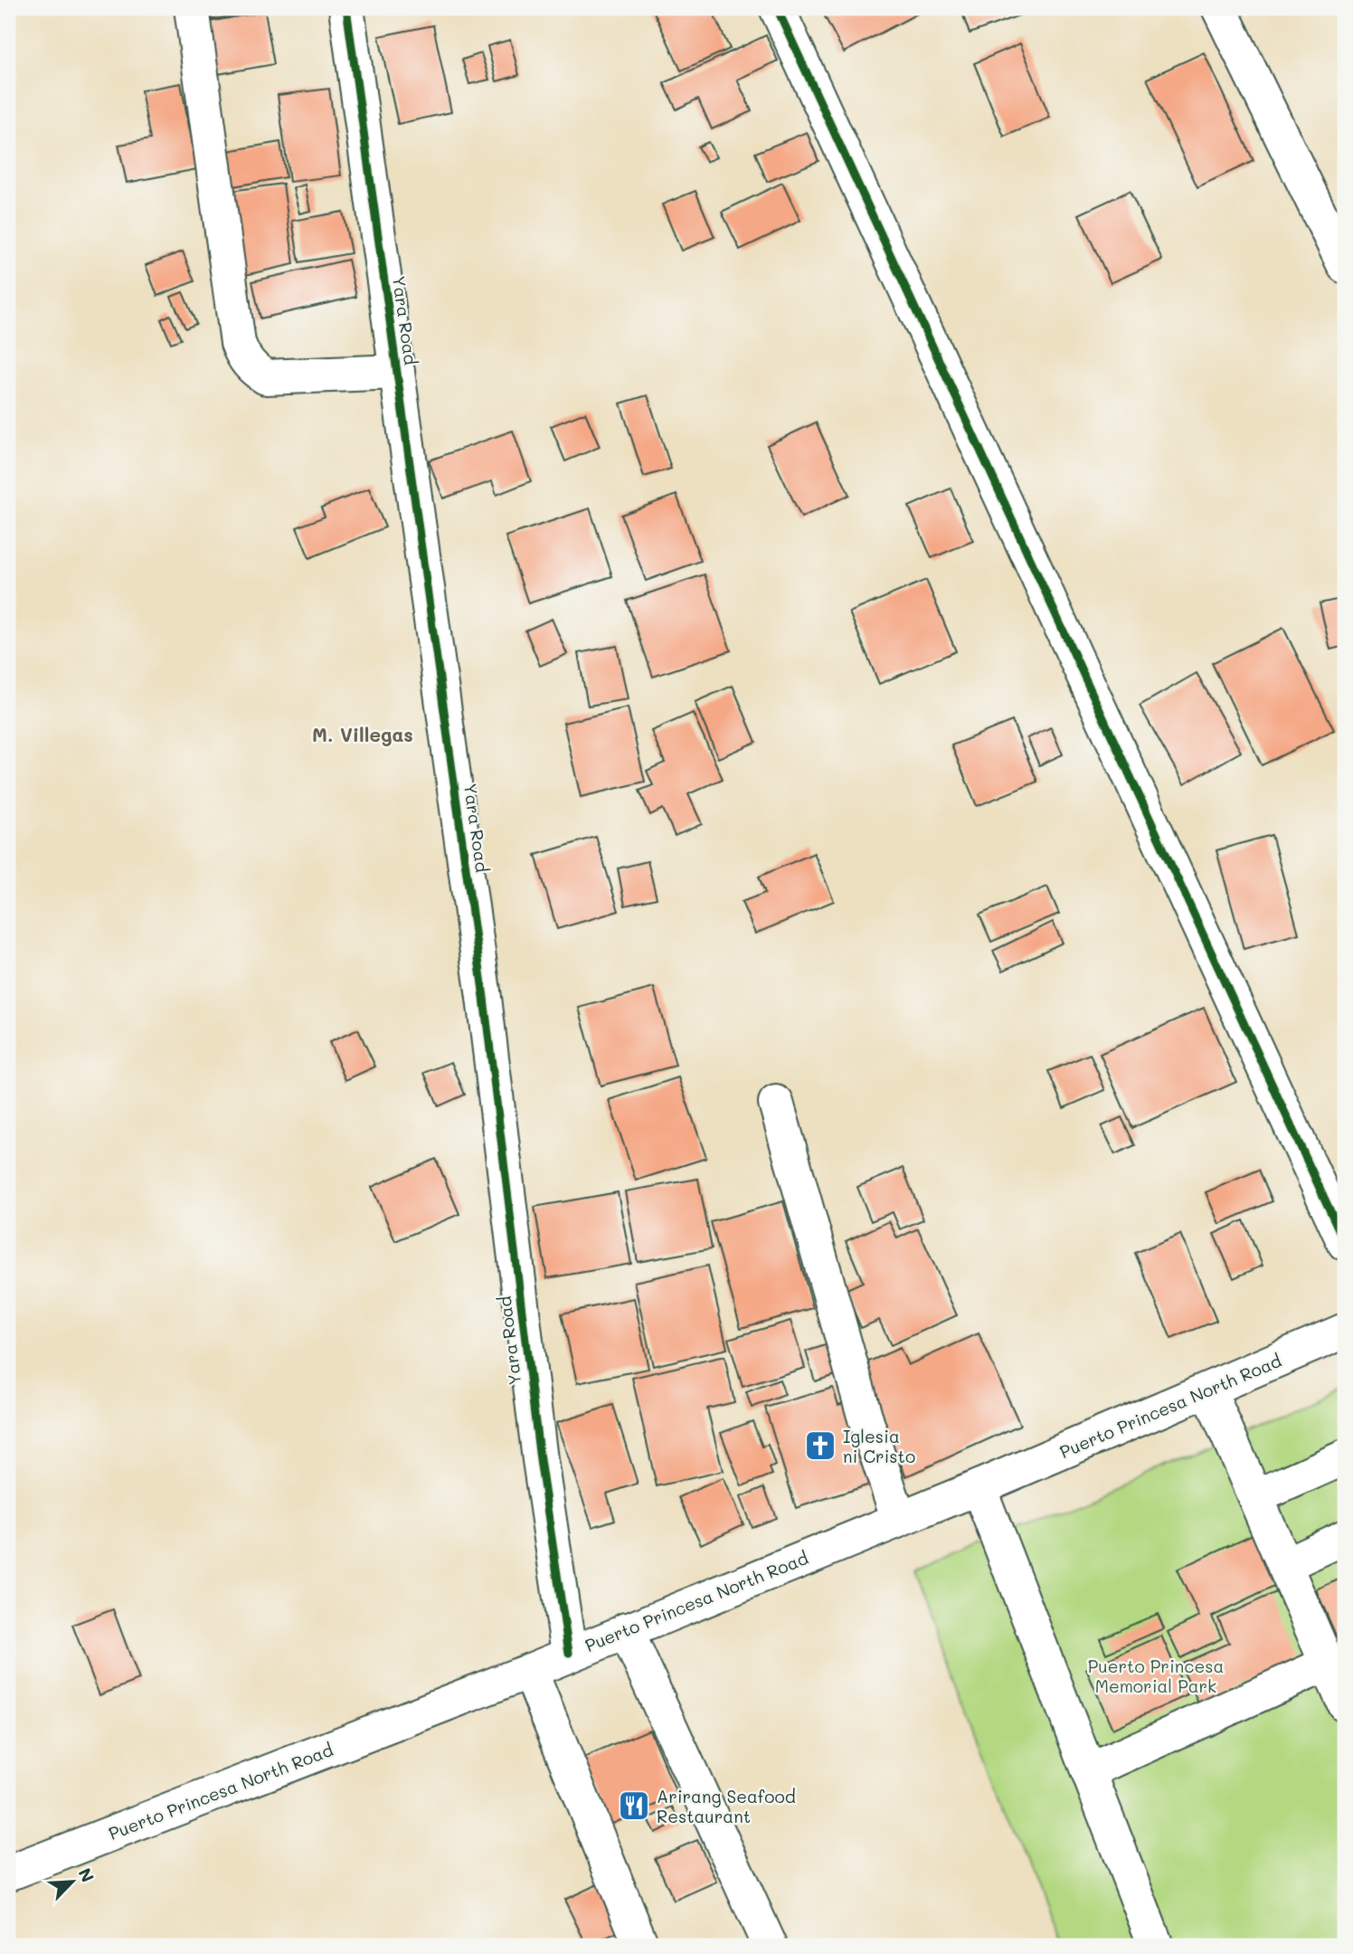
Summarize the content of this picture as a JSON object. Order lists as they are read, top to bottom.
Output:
{
  "streets": {
    "street": ["Yara Road", "Puerto Princesa North Road"]
  },
  "crossings": [
    ["Yara Road", "Puerto Princesa North Road"]
  ],
  "districts": ["M. Villegas"],
  "parks": ["Puerto Princesa Memorial Park"],
  "places": {
    "church": ["Iglesia ni Cristo"],
    "restaurant": ["Arirang Seafood Restaurant"]
  },
  "north": "top right"
}
